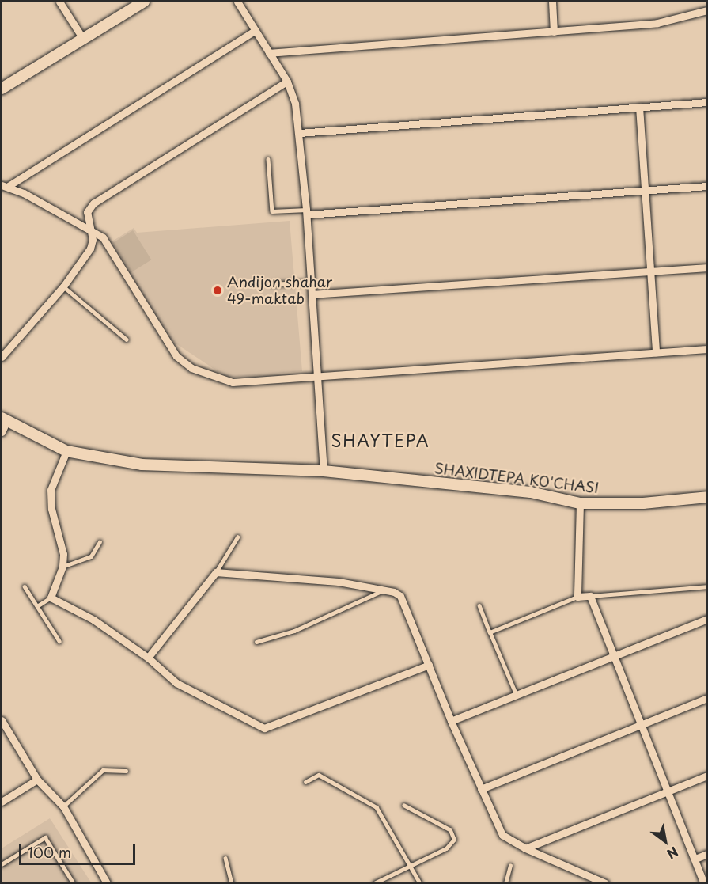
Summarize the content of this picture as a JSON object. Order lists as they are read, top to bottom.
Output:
{
  "streets": {
    "street": ["SHAXIDTEPA KO'CHASI"]
  },
  "districts": ["SHAYTEPA"],
  "places": ["Andijon shahar 49-maktab"],
  "scale_bar": "100 m",
  "north": "bottom right"
}
